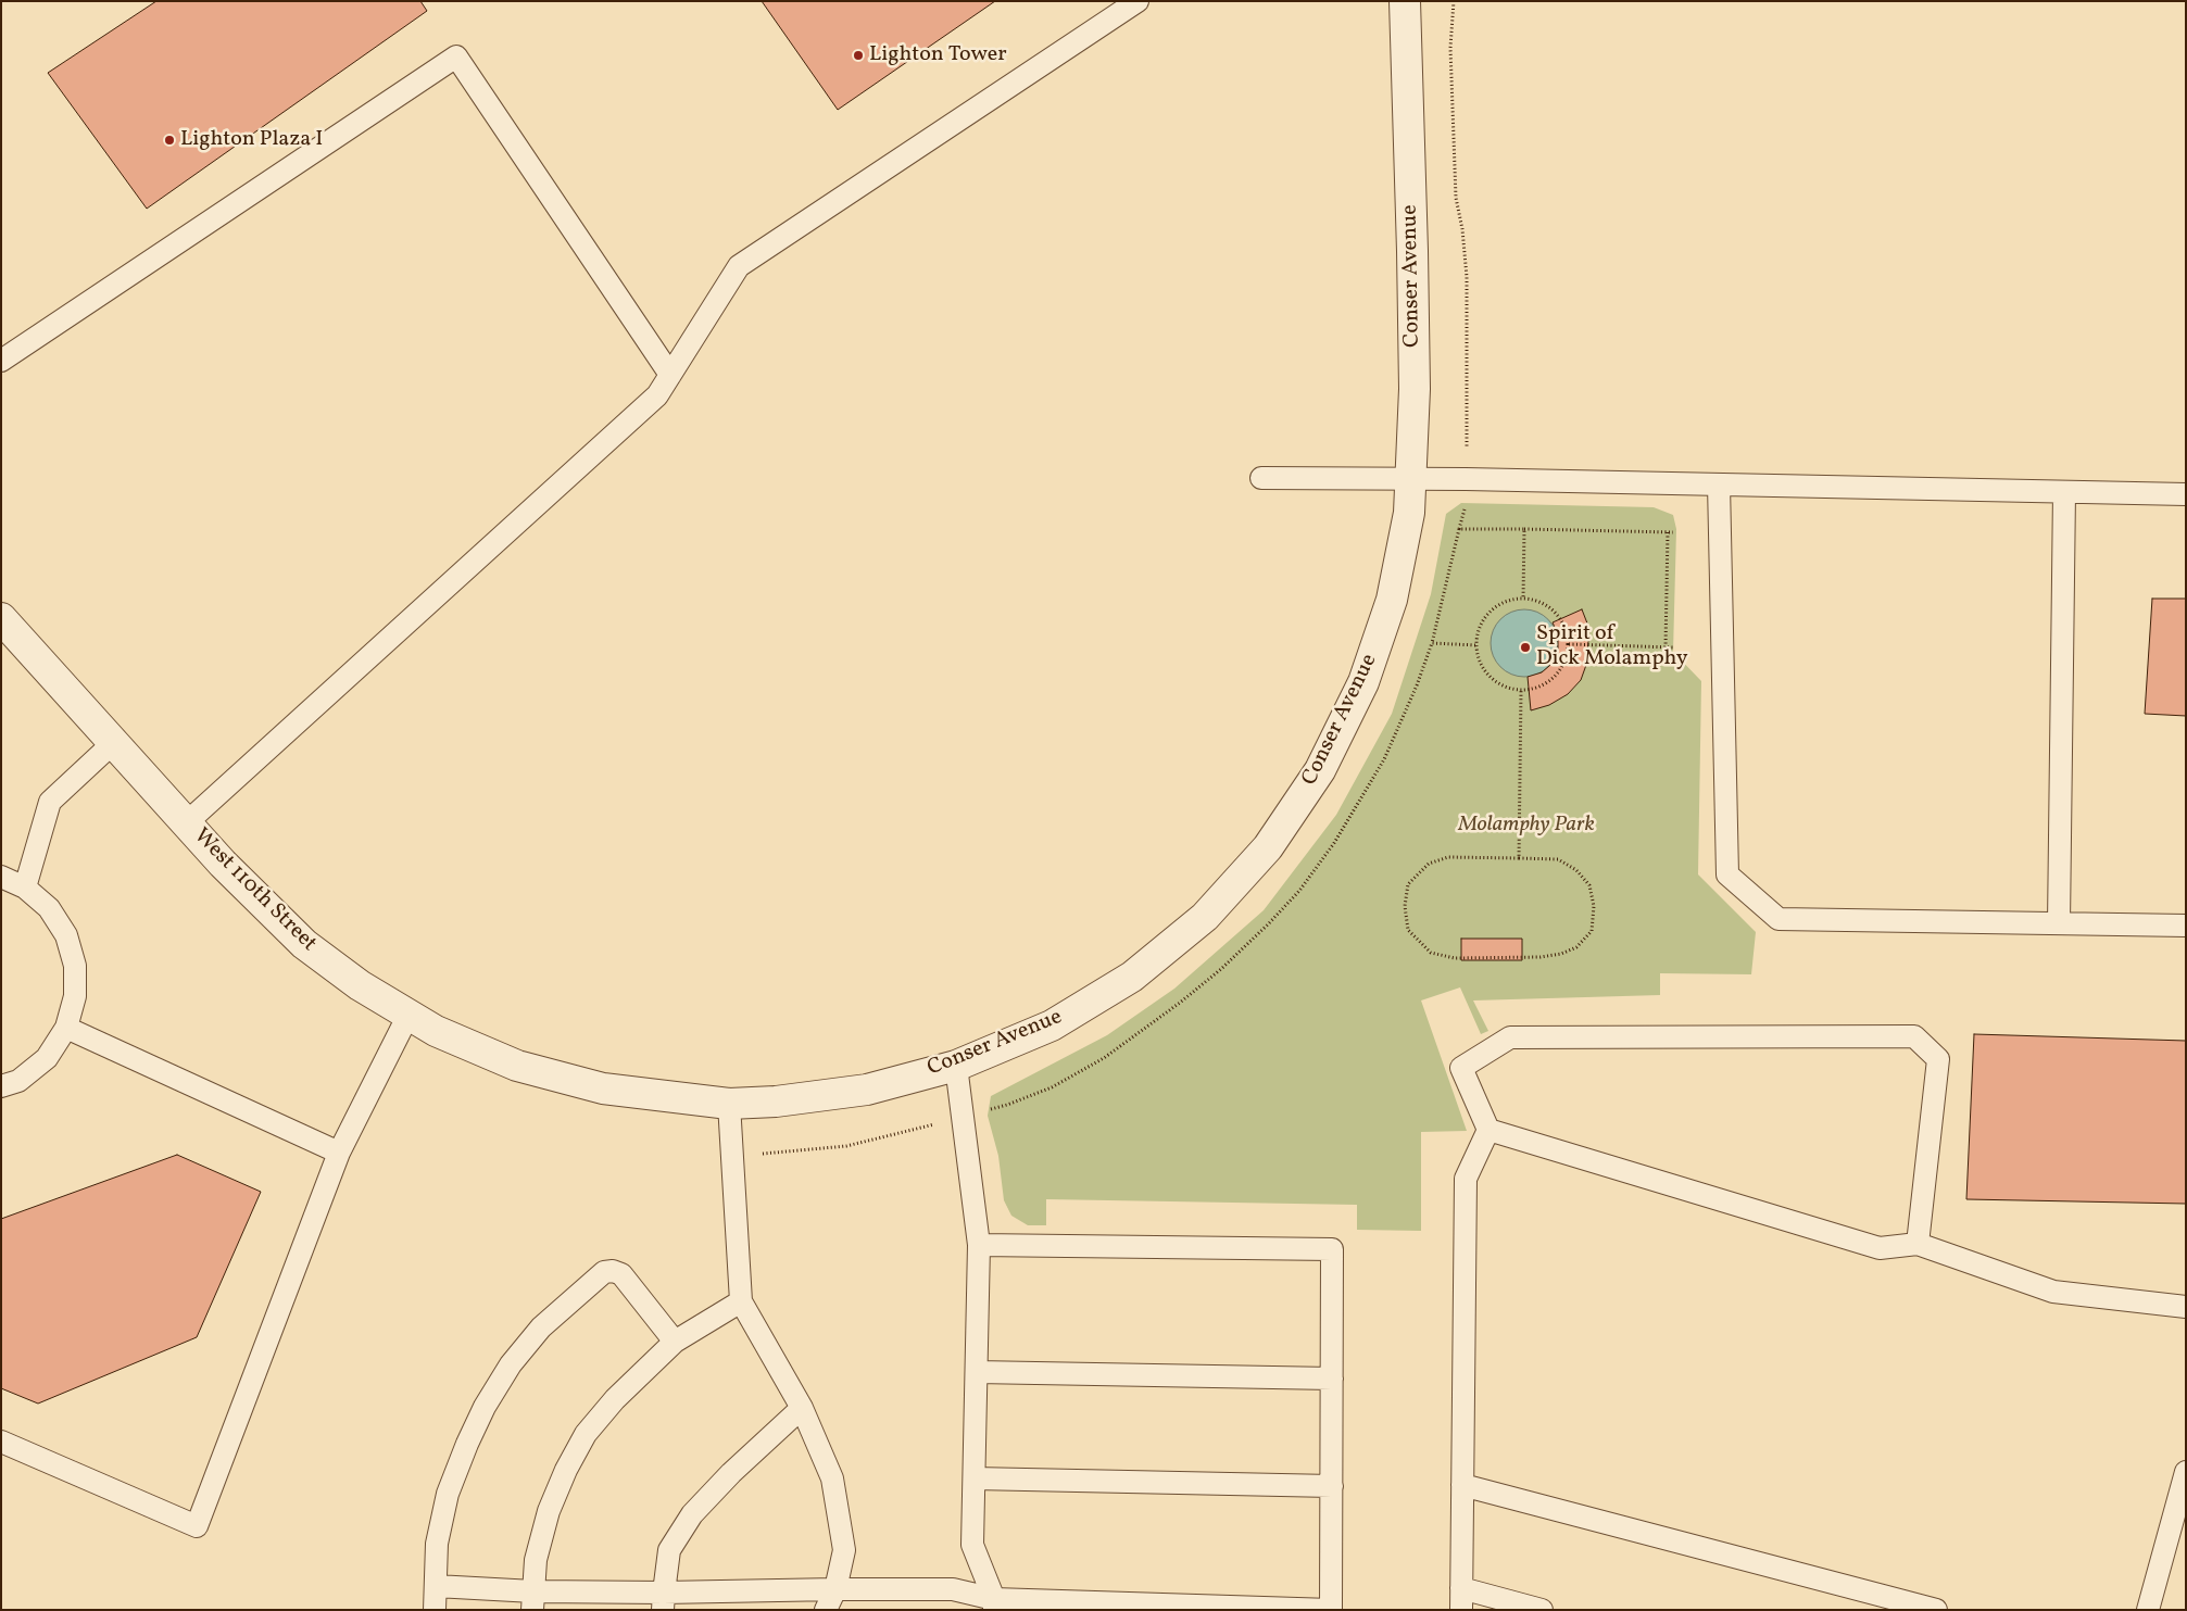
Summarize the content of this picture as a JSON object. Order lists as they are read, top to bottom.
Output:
{
  "streets": {
    "street": ["Conser Avenue", "West 110th Street"]
  },
  "crossings": [
    ["Conser Avenue", "West 110th Street"]
  ],
  "parks": ["Molamphy Park"],
  "places": ["Lighton Tower", "Lighton Plaza I", "Spirit of Dick Molamphy"]
}
